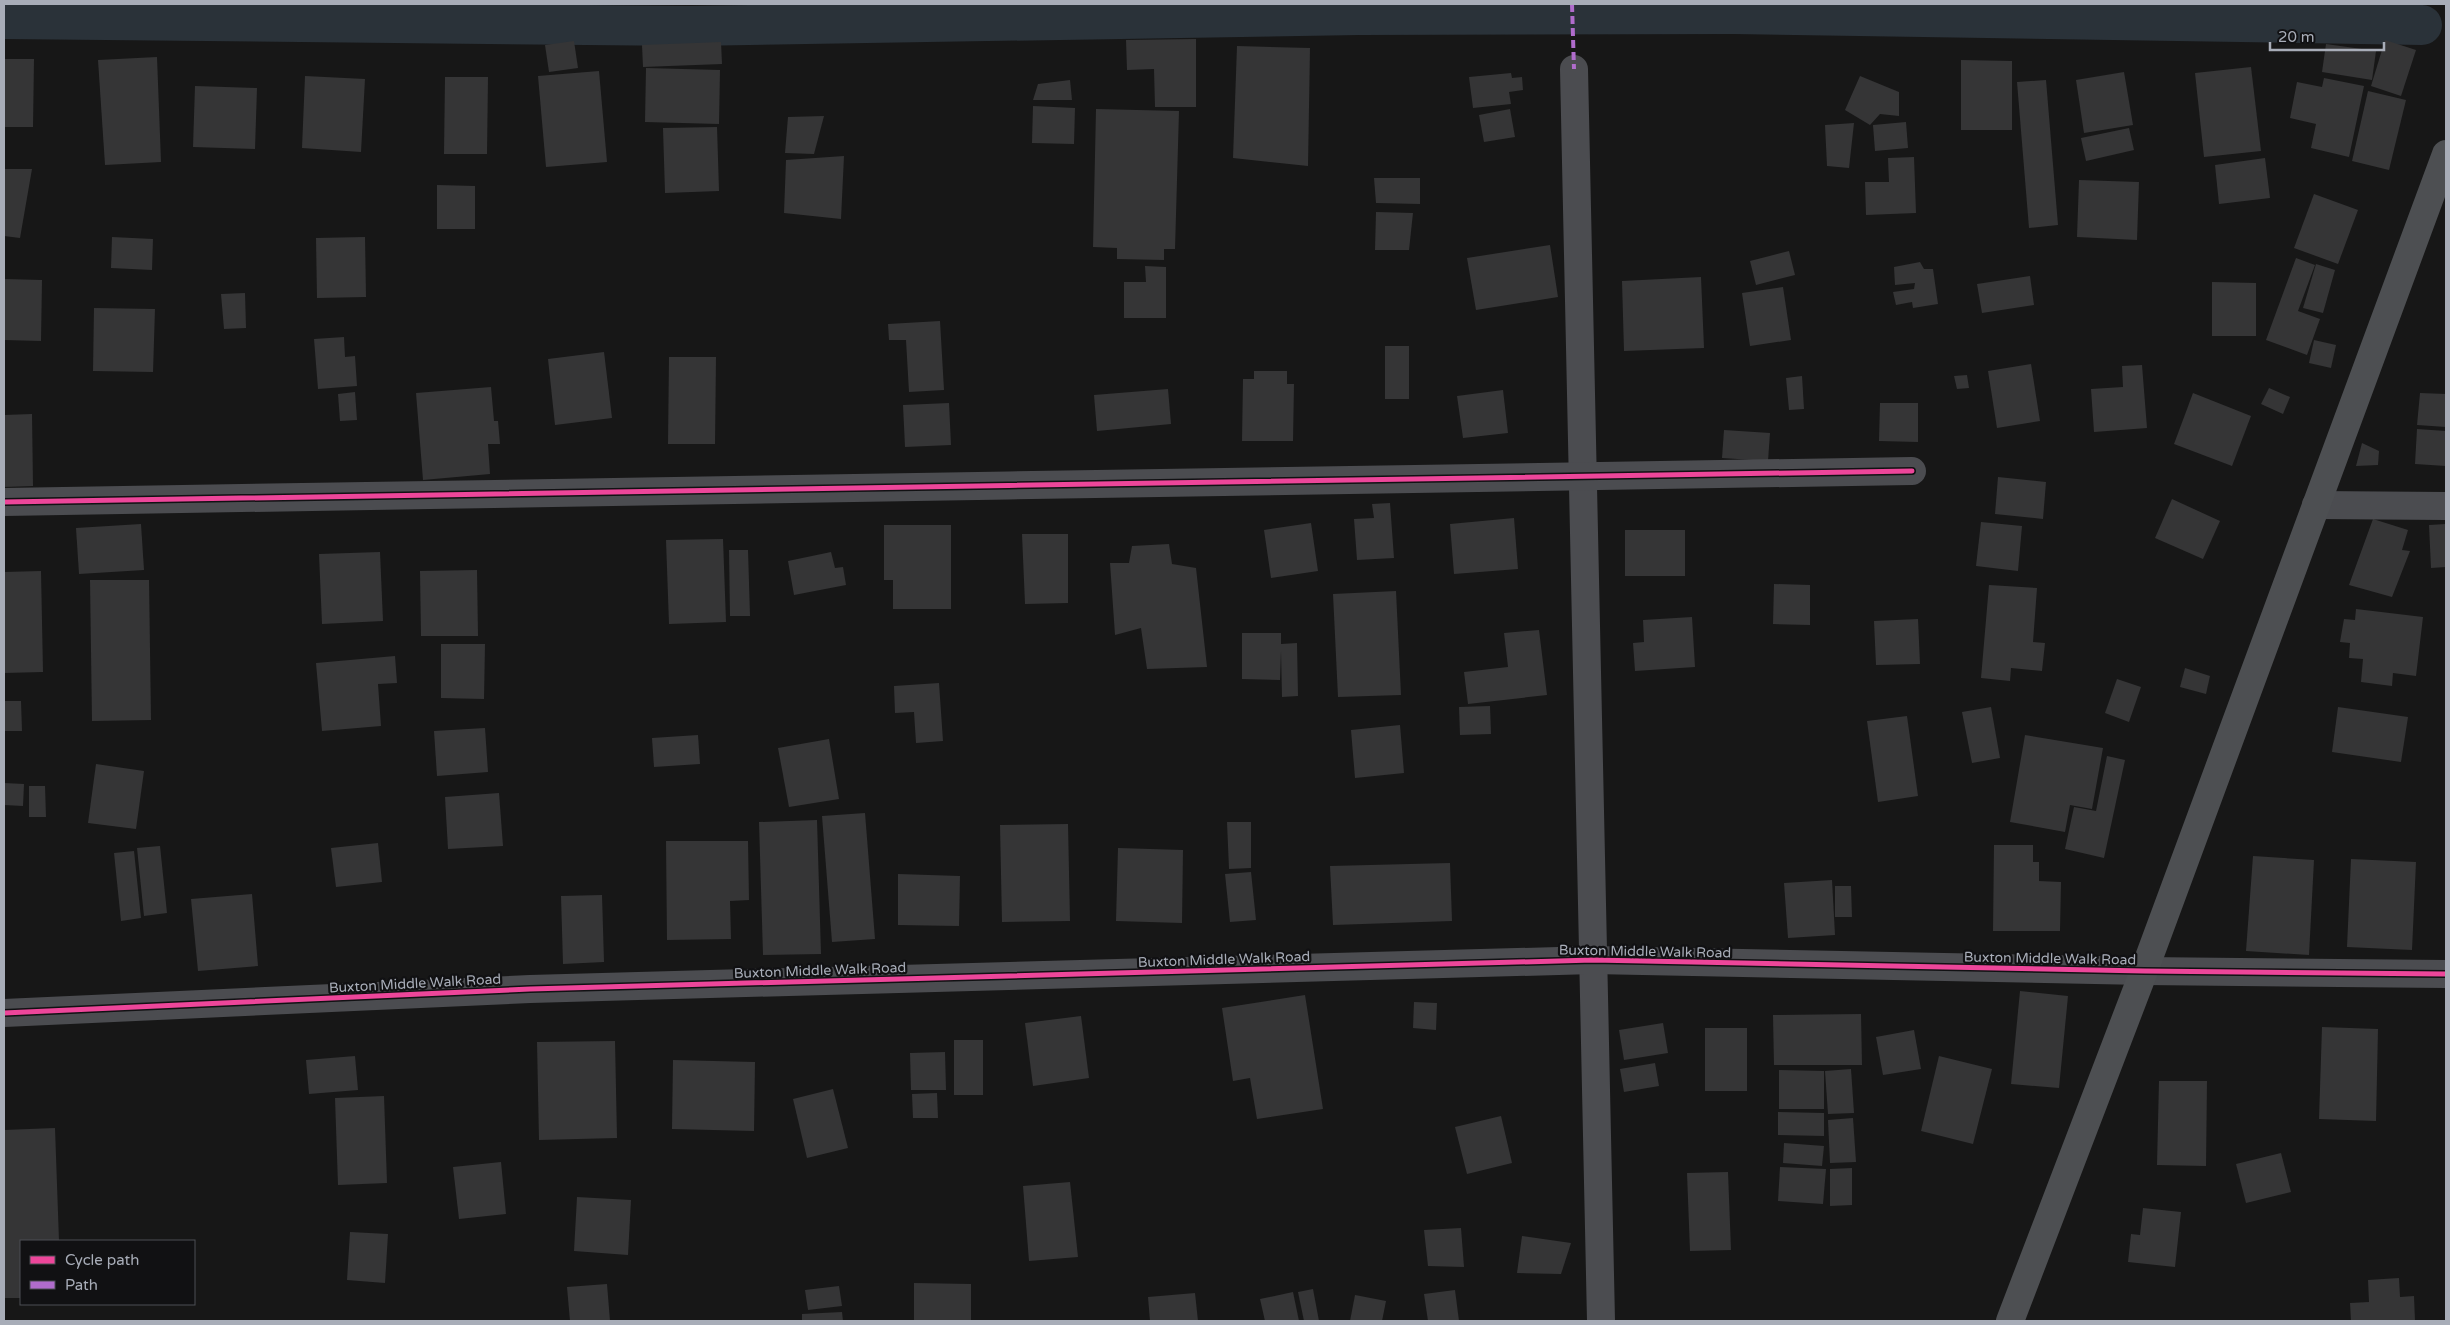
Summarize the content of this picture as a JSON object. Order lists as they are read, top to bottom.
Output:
{
  "streets": {
    "street": ["Buxton Middle Walk Road"]
  },
  "legend": ["Cycle path", "Path"],
  "scale_bar": "20 m"
}
